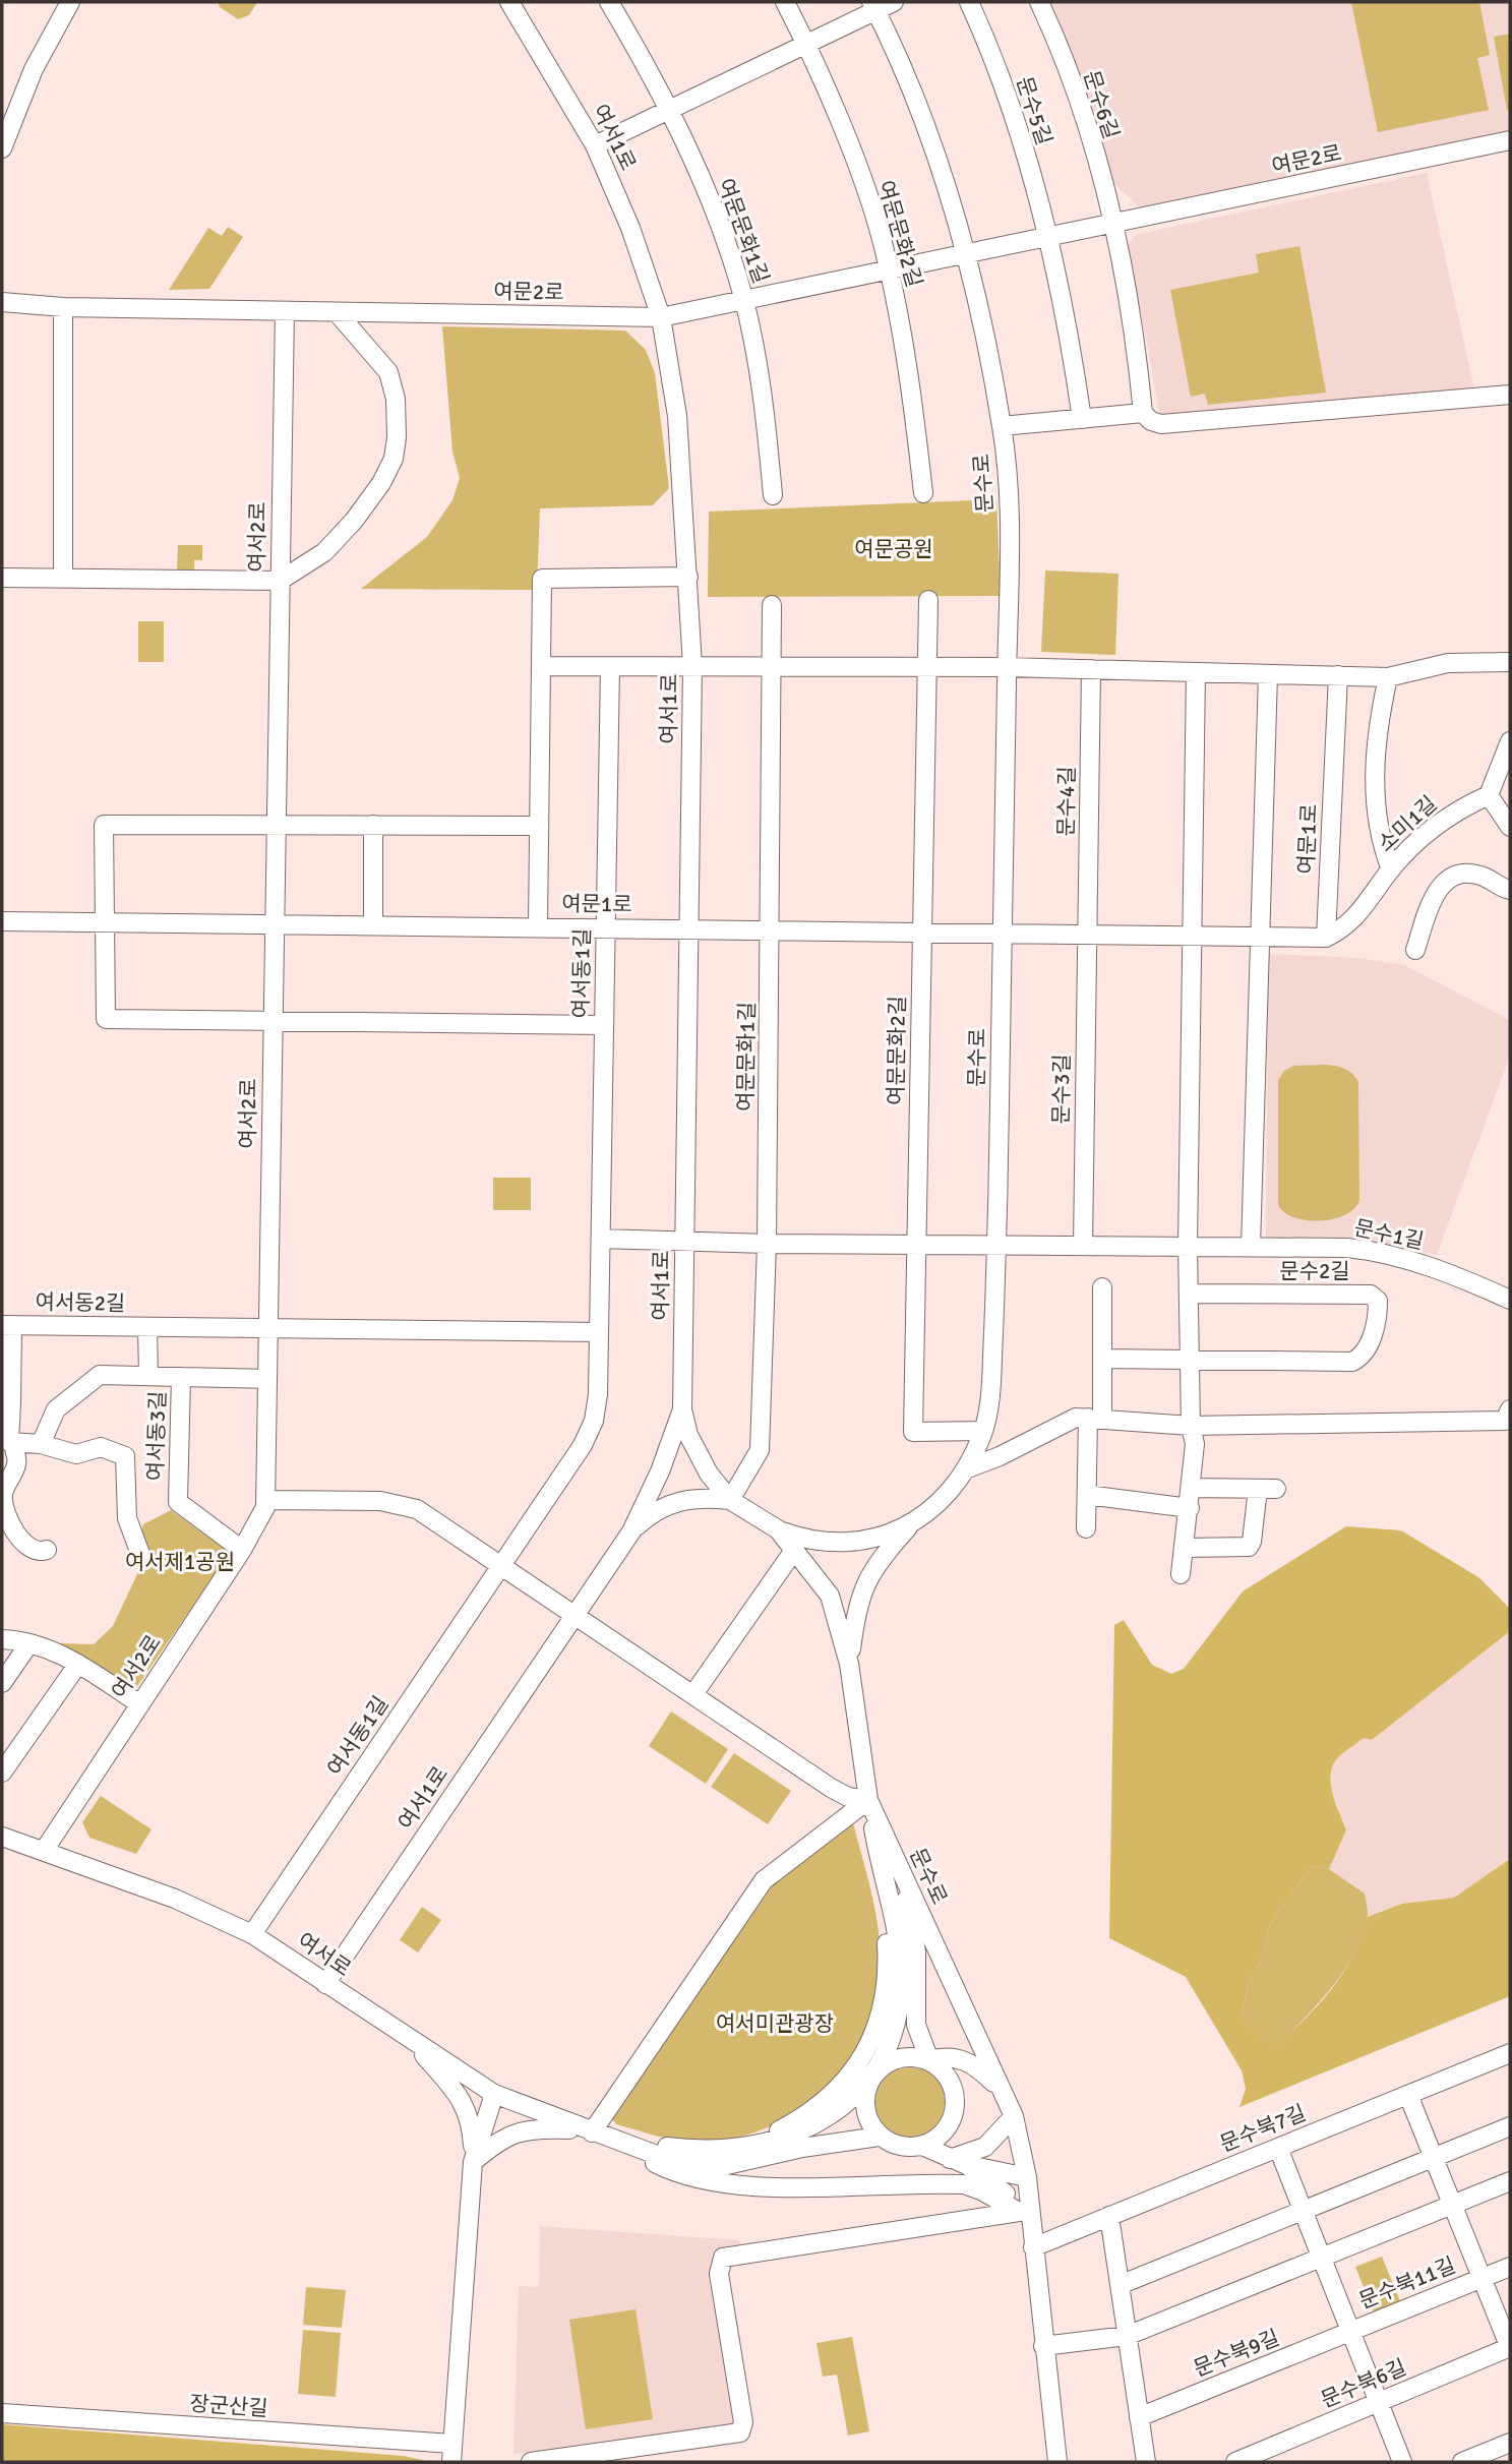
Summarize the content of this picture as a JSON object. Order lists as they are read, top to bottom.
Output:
{
  "streets": {
    "street": [
      "문수6길",
      "문수5길",
      "여서1로",
      "여문2로",
      "여문문화1길",
      "여문문화2길",
      "문수로",
      "여서2로",
      "문수4길",
      "소미1길",
      "여문1로",
      "여서동1길",
      "문수3길",
      "문수1길",
      "문수2길",
      "여서동2길",
      "여서동3길",
      "여서로",
      "문수북7길",
      "문수북11길",
      "문수북9길",
      "문수북6길",
      "장군산길"
    ]
  },
  "crossings": [
    ["문수6길", "여문2로"],
    ["문수5길", "여문2로"],
    ["여서1로", "여문2로"],
    ["여서1로", "여문문화1길"],
    ["여서1로", "여문1로"],
    ["여서1로", "문수1길"],
    ["여서1로", "여서로"],
    ["여문2로", "여문문화1길"],
    ["여문2로", "여문문화2길"],
    ["여문2로", "문수로"],
    ["여문2로", "여서2로"],
    ["여문문화1길", "여문1로"],
    ["여문문화1길", "문수1길"],
    ["여문문화2길", "문수로"],
    ["여문문화2길", "여문1로"],
    ["여문문화2길", "문수1길"],
    ["문수로", "여문1로"],
    ["문수로", "문수1길"],
    ["문수로", "문수북7길"],
    ["여서2로", "여문1로"],
    ["여서2로", "여서동2길"],
    ["여서2로", "여서동3길"],
    ["여서2로", "여서로"],
    ["문수4길", "여문1로"],
    ["문수4길", "문수3길"],
    ["소미1길", "여문1로"],
    ["여문1로", "여서동1길"],
    ["여문1로", "문수3길"],
    ["여문1로", "문수1길"],
    ["여서동1길", "여서동2길"],
    ["여서동1길", "여서로"],
    ["문수3길", "문수1길"],
    ["여서동2길", "여서동3길"],
    ["여서로", "장군산길"],
    ["문수북7길", "문수북11길"],
    ["문수북11길", "문수북9길"],
    ["문수북11길", "문수북6길"]
  ],
  "parks": ["여문공원", "여서제1공원", "여서미관광장"]
}
